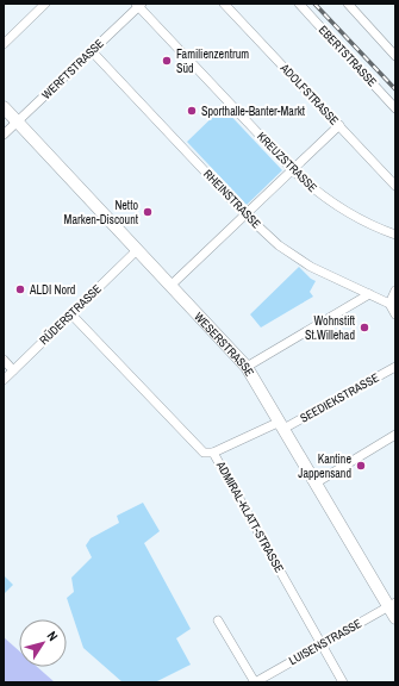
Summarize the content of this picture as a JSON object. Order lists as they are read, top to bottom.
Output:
{
  "streets": {
    "street": [
      "EBERTSTRASSE",
      "WERFTSTRASSE",
      "ADOLFSTRASSE",
      "KREUZSTRASSE",
      "RHEINSTRASSE",
      "RÜDERSTRASSE",
      "WESERSTRASSE",
      "SEEDIEKSTRASSE",
      "ADMIRAL-KLATT-STRASSE",
      "LUISENSTRASSE"
    ]
  },
  "crossings": [
    ["WERFTSTRASSE", "KREUZSTRASSE"],
    ["WERFTSTRASSE", "RHEINSTRASSE"],
    ["WERFTSTRASSE", "WESERSTRASSE"],
    ["RÜDERSTRASSE", "WESERSTRASSE"],
    ["RÜDERSTRASSE", "ADMIRAL-KLATT-STRASSE"],
    ["WESERSTRASSE", "SEEDIEKSTRASSE"],
    ["WESERSTRASSE", "LUISENSTRASSE"],
    ["SEEDIEKSTRASSE", "ADMIRAL-KLATT-STRASSE"],
    ["ADMIRAL-KLATT-STRASSE", "LUISENSTRASSE"]
  ],
  "places": [
    "Familienzentrum Süd",
    "Sporthalle-Banter-Markt",
    "Netto Marken-Discount",
    "ALDI Nord",
    "Wohnstift St.Willehad",
    "Kantine Jappensand"
  ],
  "north": "top right"
}
